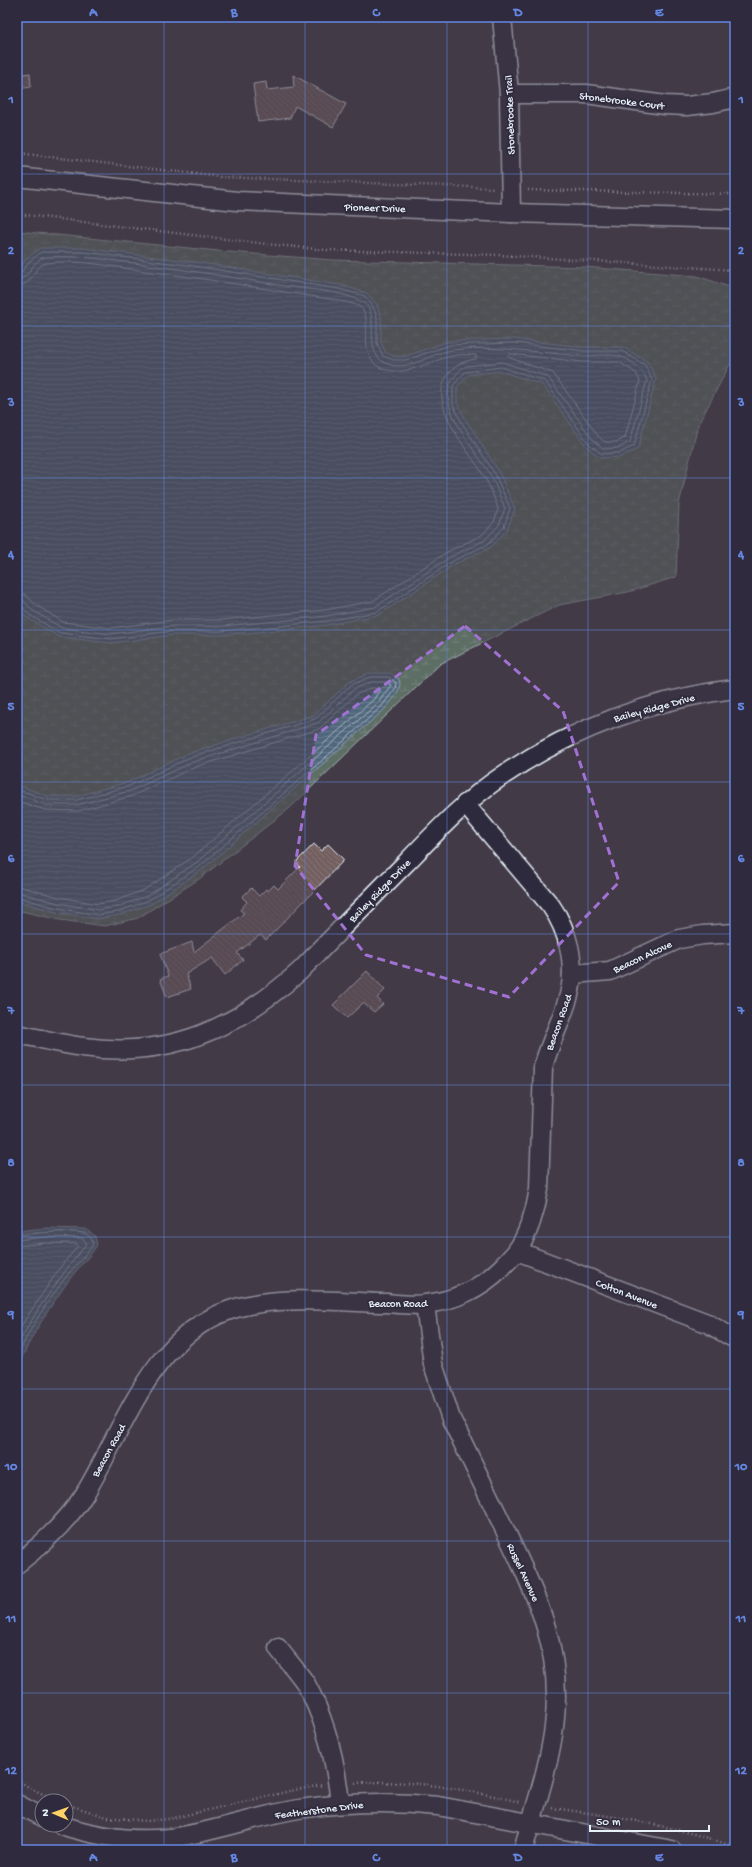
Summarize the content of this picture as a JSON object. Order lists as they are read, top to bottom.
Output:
{
  "streets": {
    "street": [
      "Stonebrooke Court",
      "Stonebrooke Trail",
      "Pioneer Drive",
      "Bailey Ridge Drive",
      "Beacon Alcove",
      "Beacon Road",
      "Colton Avenue",
      "Russel Avenue",
      "Featherstone Drive"
    ]
  },
  "crossings": [
    ["Stonebrooke Court", "Stonebrooke Trail"],
    ["Stonebrooke Trail", "Pioneer Drive"],
    ["Bailey Ridge Drive", "Beacon Road"],
    ["Beacon Alcove", "Beacon Road"],
    ["Beacon Road", "Colton Avenue"],
    ["Beacon Road", "Russel Avenue"],
    ["Russel Avenue", "Featherstone Drive"]
  ],
  "scale_bar": "50 m",
  "north": "left",
  "grid": {
    "columns": [
      "A",
      "B",
      "C",
      "D",
      "E"
    ],
    "rows": [
      "1",
      "2",
      "3",
      "4",
      "5",
      "6",
      "7",
      "8",
      "9",
      "10",
      "11",
      "12"
    ]
  }
}
